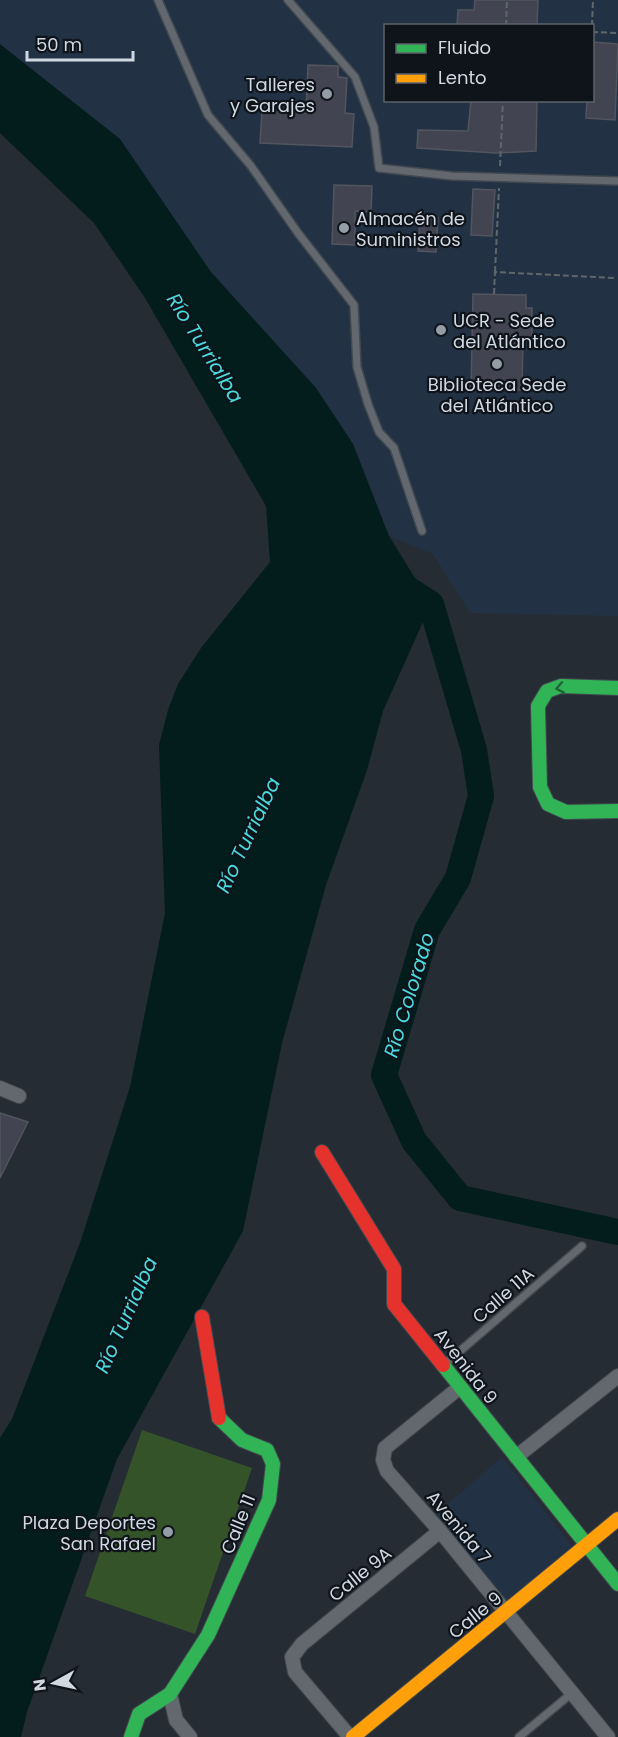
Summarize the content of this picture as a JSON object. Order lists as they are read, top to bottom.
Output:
{
  "streets": {
    "street": [
      "Avenida 9",
      "Calle 11",
      "Avenida 7",
      "Calle 9A",
      "Calle 9"
    ],
    "lane": ["Calle 11A"]
  },
  "crossings": [
    ["Calle 11A", "Avenida 9"],
    ["Avenida 9", "Avenida 7"],
    ["Avenida 9", "Calle 9"],
    ["Avenida 7", "Calle 9A"],
    ["Avenida 7", "Calle 9"],
    ["Calle 9A", "Calle 9"]
  ],
  "water": ["Río Turrialba", "Río Colorado"],
  "places": [
    "Talleres y Garajes",
    "Almacén de Suministros",
    "UCR - Sede del Atlántico",
    "Biblioteca Sede del Atlántico",
    "Plaza Deportes San Rafael"
  ],
  "legend": ["Fluido", "Lento"],
  "scale_bar": "50 m",
  "north": "left"
}
